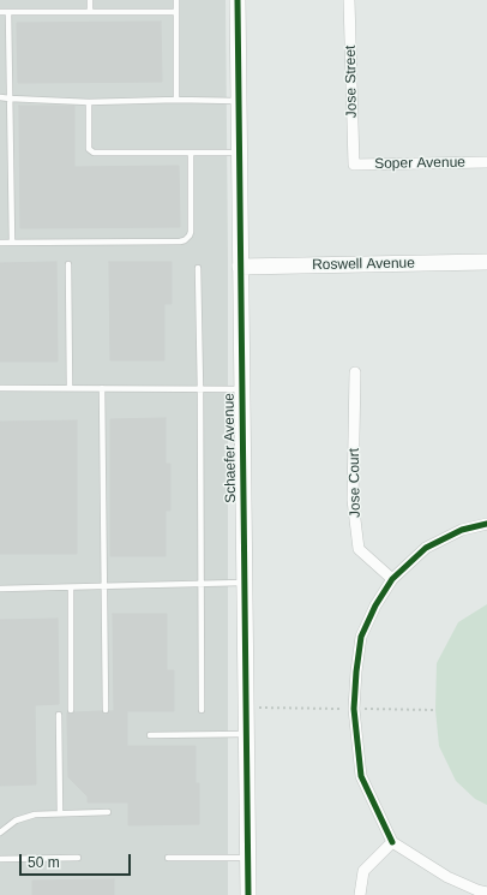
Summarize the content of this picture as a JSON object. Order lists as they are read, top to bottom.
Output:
{
  "streets": {
    "main road": ["Roswell Avenue", "Schaefer Avenue"],
    "street": ["Jose Street", "Soper Avenue", "Jose Court"]
  },
  "crossings": [
    ["Jose Street", "Soper Avenue"],
    ["Roswell Avenue", "Schaefer Avenue"]
  ],
  "scale_bar": "50 m"
}
